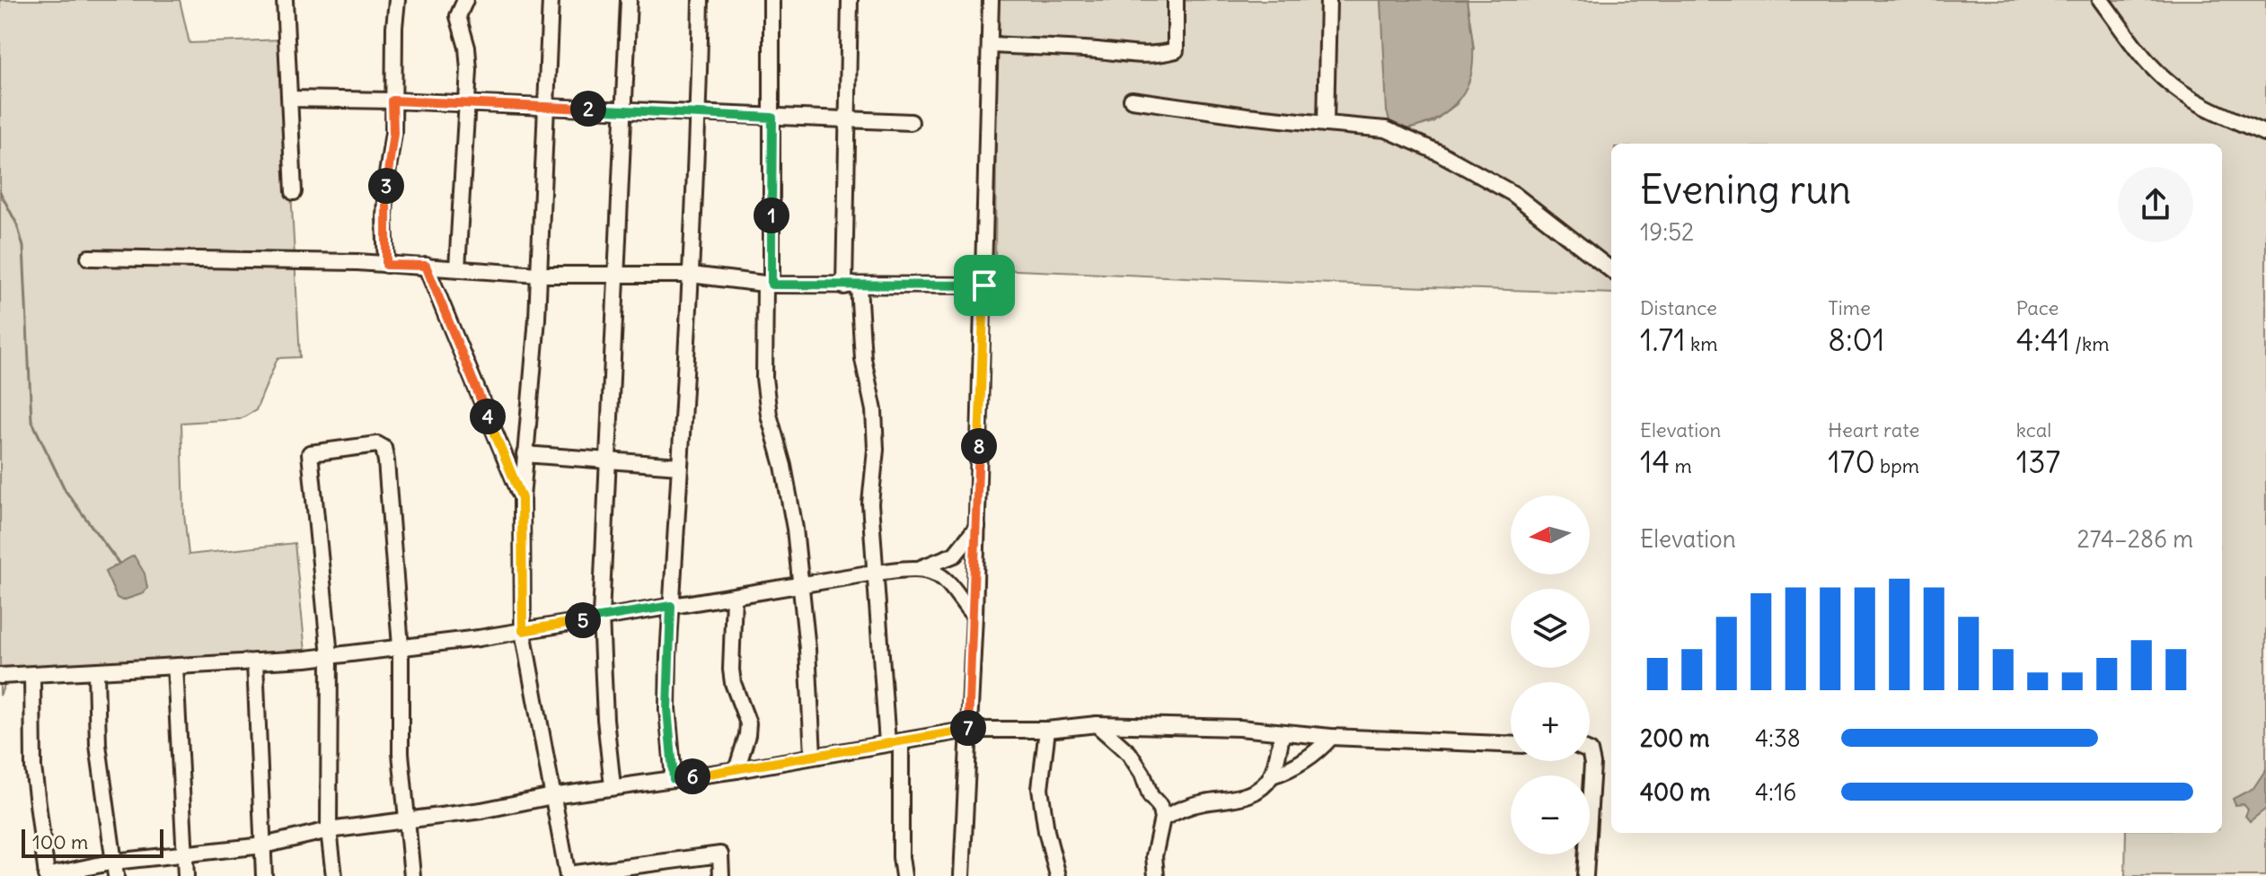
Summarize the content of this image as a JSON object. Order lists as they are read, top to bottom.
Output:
{
  "scale_bar": "100 m",
  "north": "left",
  "page": {
    "pins": [
      "2",
      "3",
      "1",
      "4",
      "8",
      "5",
      "7",
      "6"
    ],
    "heading": ["Evening run", "19:52"],
    "stats": [
      ["Distance", "1.71 km"],
      ["Time", "8:01"],
      ["Pace", "4:41 /km"],
      ["Elevation", "14 m"],
      ["Heart rate", "170 bpm"],
      ["kcal", "137"]
    ],
    "map_buttons": ["+", "−"],
    "chart": ["Elevation", "274–286 m"],
    "list": [
      {
        "name": "200 m",
        "note": "4:38"
      },
      {
        "name": "400 m",
        "note": "4:16"
      }
    ],
    "scale": "100 m"
  }
}
